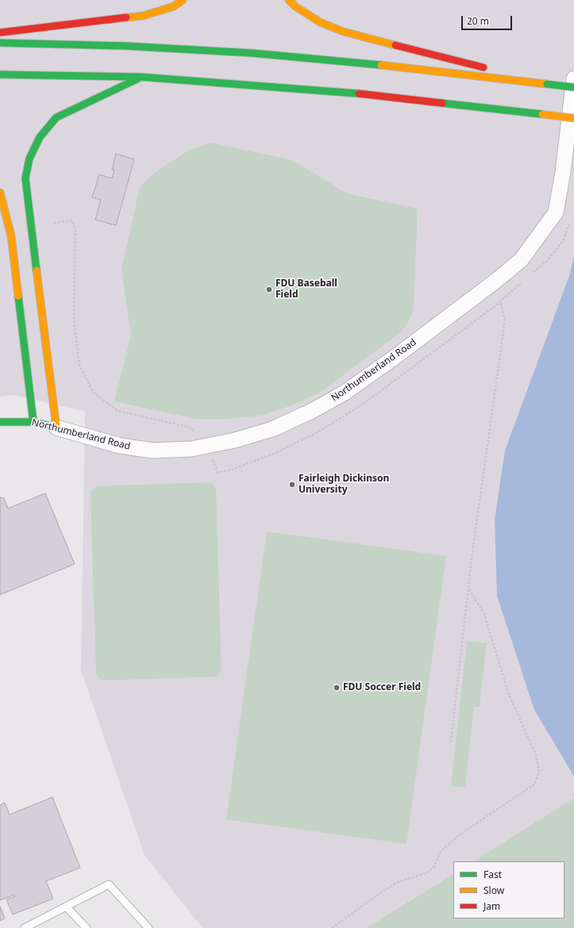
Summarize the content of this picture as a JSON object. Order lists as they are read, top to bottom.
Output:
{
  "streets": {
    "main road": ["Northumberland Road"]
  },
  "places": ["FDU Baseball Field", "Fairleigh Dickinson University", "FDU Soccer Field"],
  "legend": ["Fast", "Slow", "Jam"],
  "scale_bar": "20 m"
}
